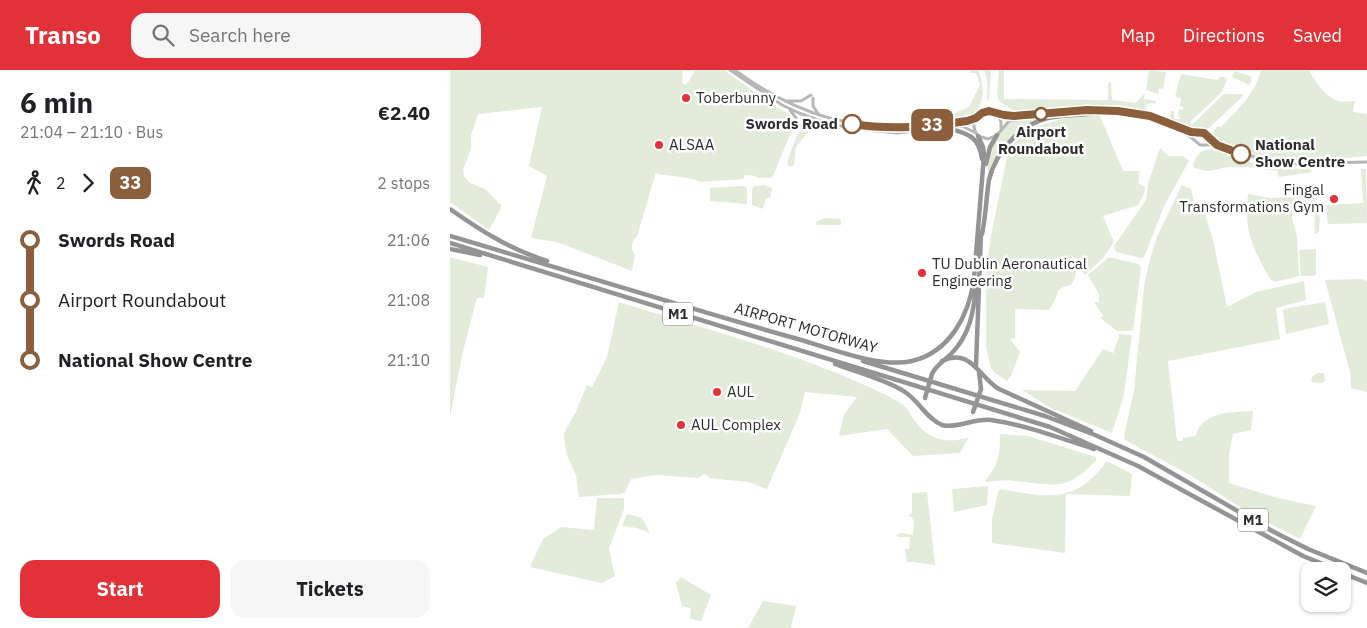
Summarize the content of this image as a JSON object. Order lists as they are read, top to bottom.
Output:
{
  "streets": {
    "highway": ["M1", "AIRPORT MOTORWAY"]
  },
  "crossings": [
    ["M1", "AIRPORT MOTORWAY"]
  ],
  "places": [
    "Toberbunny",
    "Airport Roundabout",
    "Swords Road",
    "ALSAA",
    "National Show Centre",
    "Fingal Transformations Gym",
    "TU Dublin Aeronautical Engineering",
    "AUL",
    "AUL Complex"
  ],
  "lines": ["bus line 33"],
  "page": {
    "header": "Transo",
    "search": "Search here",
    "nav": ["Map", "Directions", "Saved"],
    "heading": ["6 min", "21:04 – 21:10 · Bus", "€2.40"],
    "on_map": "33",
    "legs": ["2", "33", "2 stops"],
    "list": [
      {
        "name": "Swords Road",
        "value": "21:06"
      },
      {
        "name": "Airport Roundabout",
        "value": "21:08"
      },
      {
        "name": "National Show Centre",
        "value": "21:10"
      }
    ],
    "buttons": ["Start", "Tickets"]
  }
}
